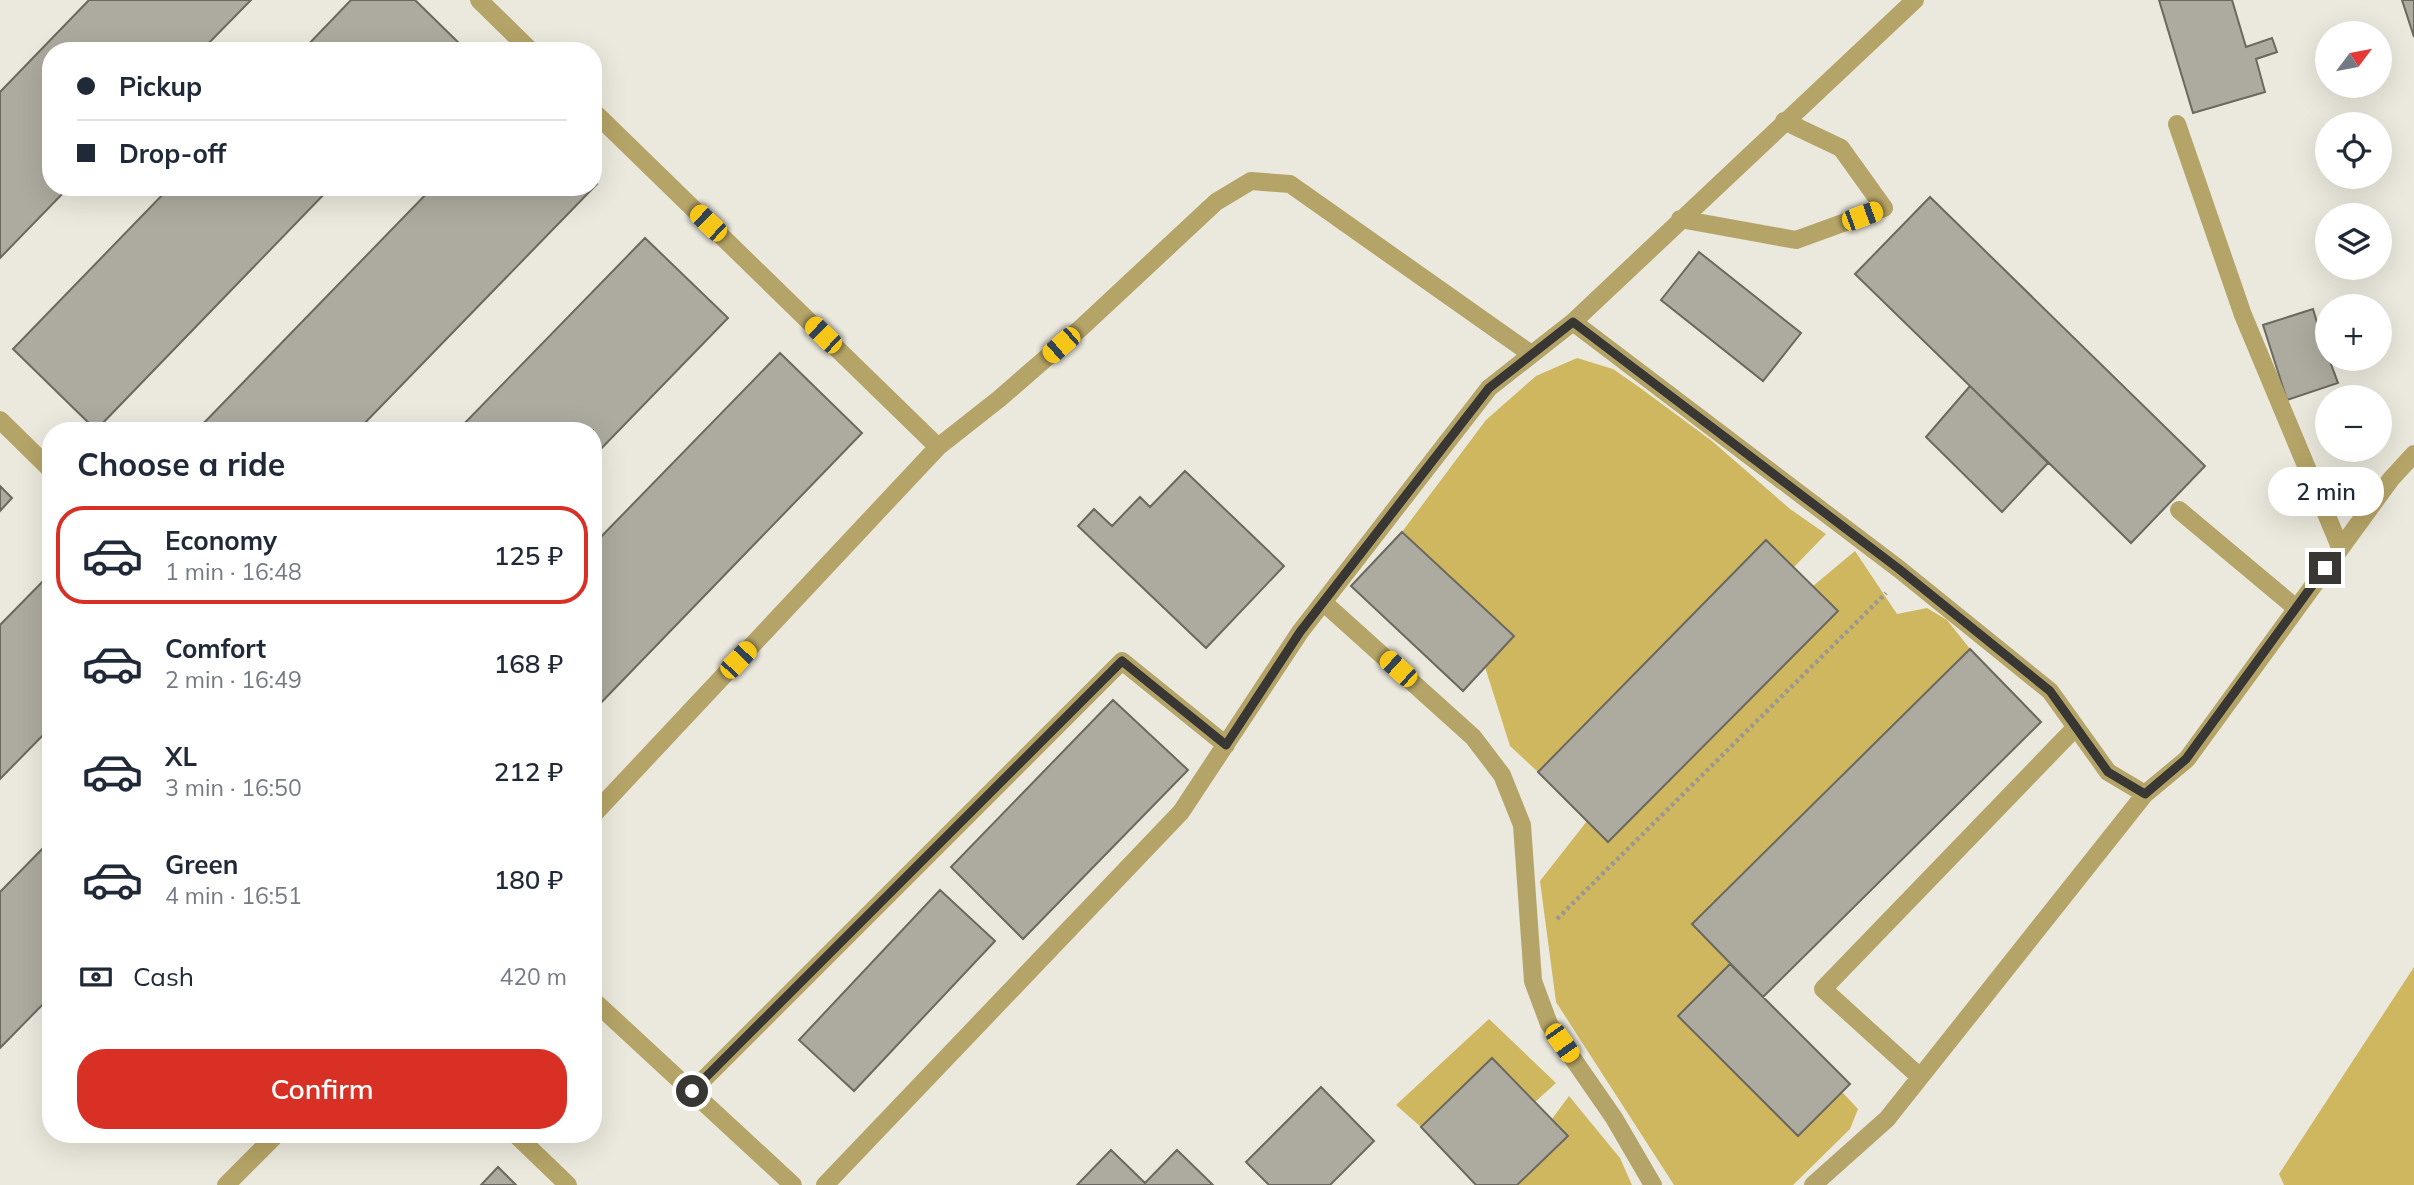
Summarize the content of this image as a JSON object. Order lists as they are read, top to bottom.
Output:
{
  "north": "top right",
  "page": {
    "map_buttons": ["+", "−"],
    "banner": ["Pickup", "Drop-off"],
    "heading": "Choose a ride",
    "bubble": "2 min",
    "list": [
      {
        "name": "Economy",
        "note": "1 min · 16:48",
        "value": "125 ₽"
      },
      {
        "name": "Comfort",
        "note": "2 min · 16:49",
        "value": "168 ₽"
      },
      {
        "name": "XL",
        "note": "3 min · 16:50",
        "value": "212 ₽"
      },
      {
        "name": "Green",
        "note": "4 min · 16:51",
        "value": "180 ₽"
      }
    ],
    "pay": ["Cash", "420 m"],
    "buttons": "Confirm"
  }
}
